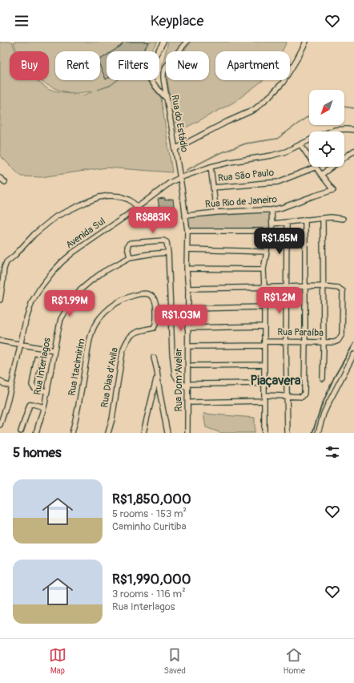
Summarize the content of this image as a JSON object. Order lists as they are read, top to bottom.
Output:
{
  "streets": {
    "street": [
      "Rua do Estádio",
      "Rua São Paulo",
      "Rua Rio de Janeiro",
      "Avenida Sul",
      "Rua Paraíba",
      "Rua Interlagos",
      "Rua Itacimirim",
      "Rua Dias d'Avila",
      "Rua Dom Avelar"
    ]
  },
  "crossings": [
    ["Rua do Estádio", "Rua Rio de Janeiro"],
    ["Rua do Estádio", "Avenida Sul"],
    ["Rua do Estádio", "Rua Dom Avelar"],
    ["Rua Rio de Janeiro", "Rua Dom Avelar"],
    ["Rua Itacimirim", "Rua Dias d'Avila"]
  ],
  "districts": ["Piaçavera"],
  "north": "bottom left",
  "page": {
    "header": "Keyplace",
    "chip": [
      "Buy",
      "Rent",
      "Filters",
      "New",
      "Apartment"
    ],
    "price": [
      "R$883K",
      "R$1.85M",
      "R$1.2M",
      "R$1.99M",
      "R$1.03M"
    ],
    "heading": "5 homes",
    "list": [
      {
        "name": "R$1,850,000",
        "note": "5 rooms · 153 m² · Caminho Curitiba"
      },
      {
        "name": "R$1,990,000",
        "note": "3 rooms · 116 m² · Rua Interlagos"
      }
    ],
    "tabs": ["Map", "Saved", "Home"]
  }
}
